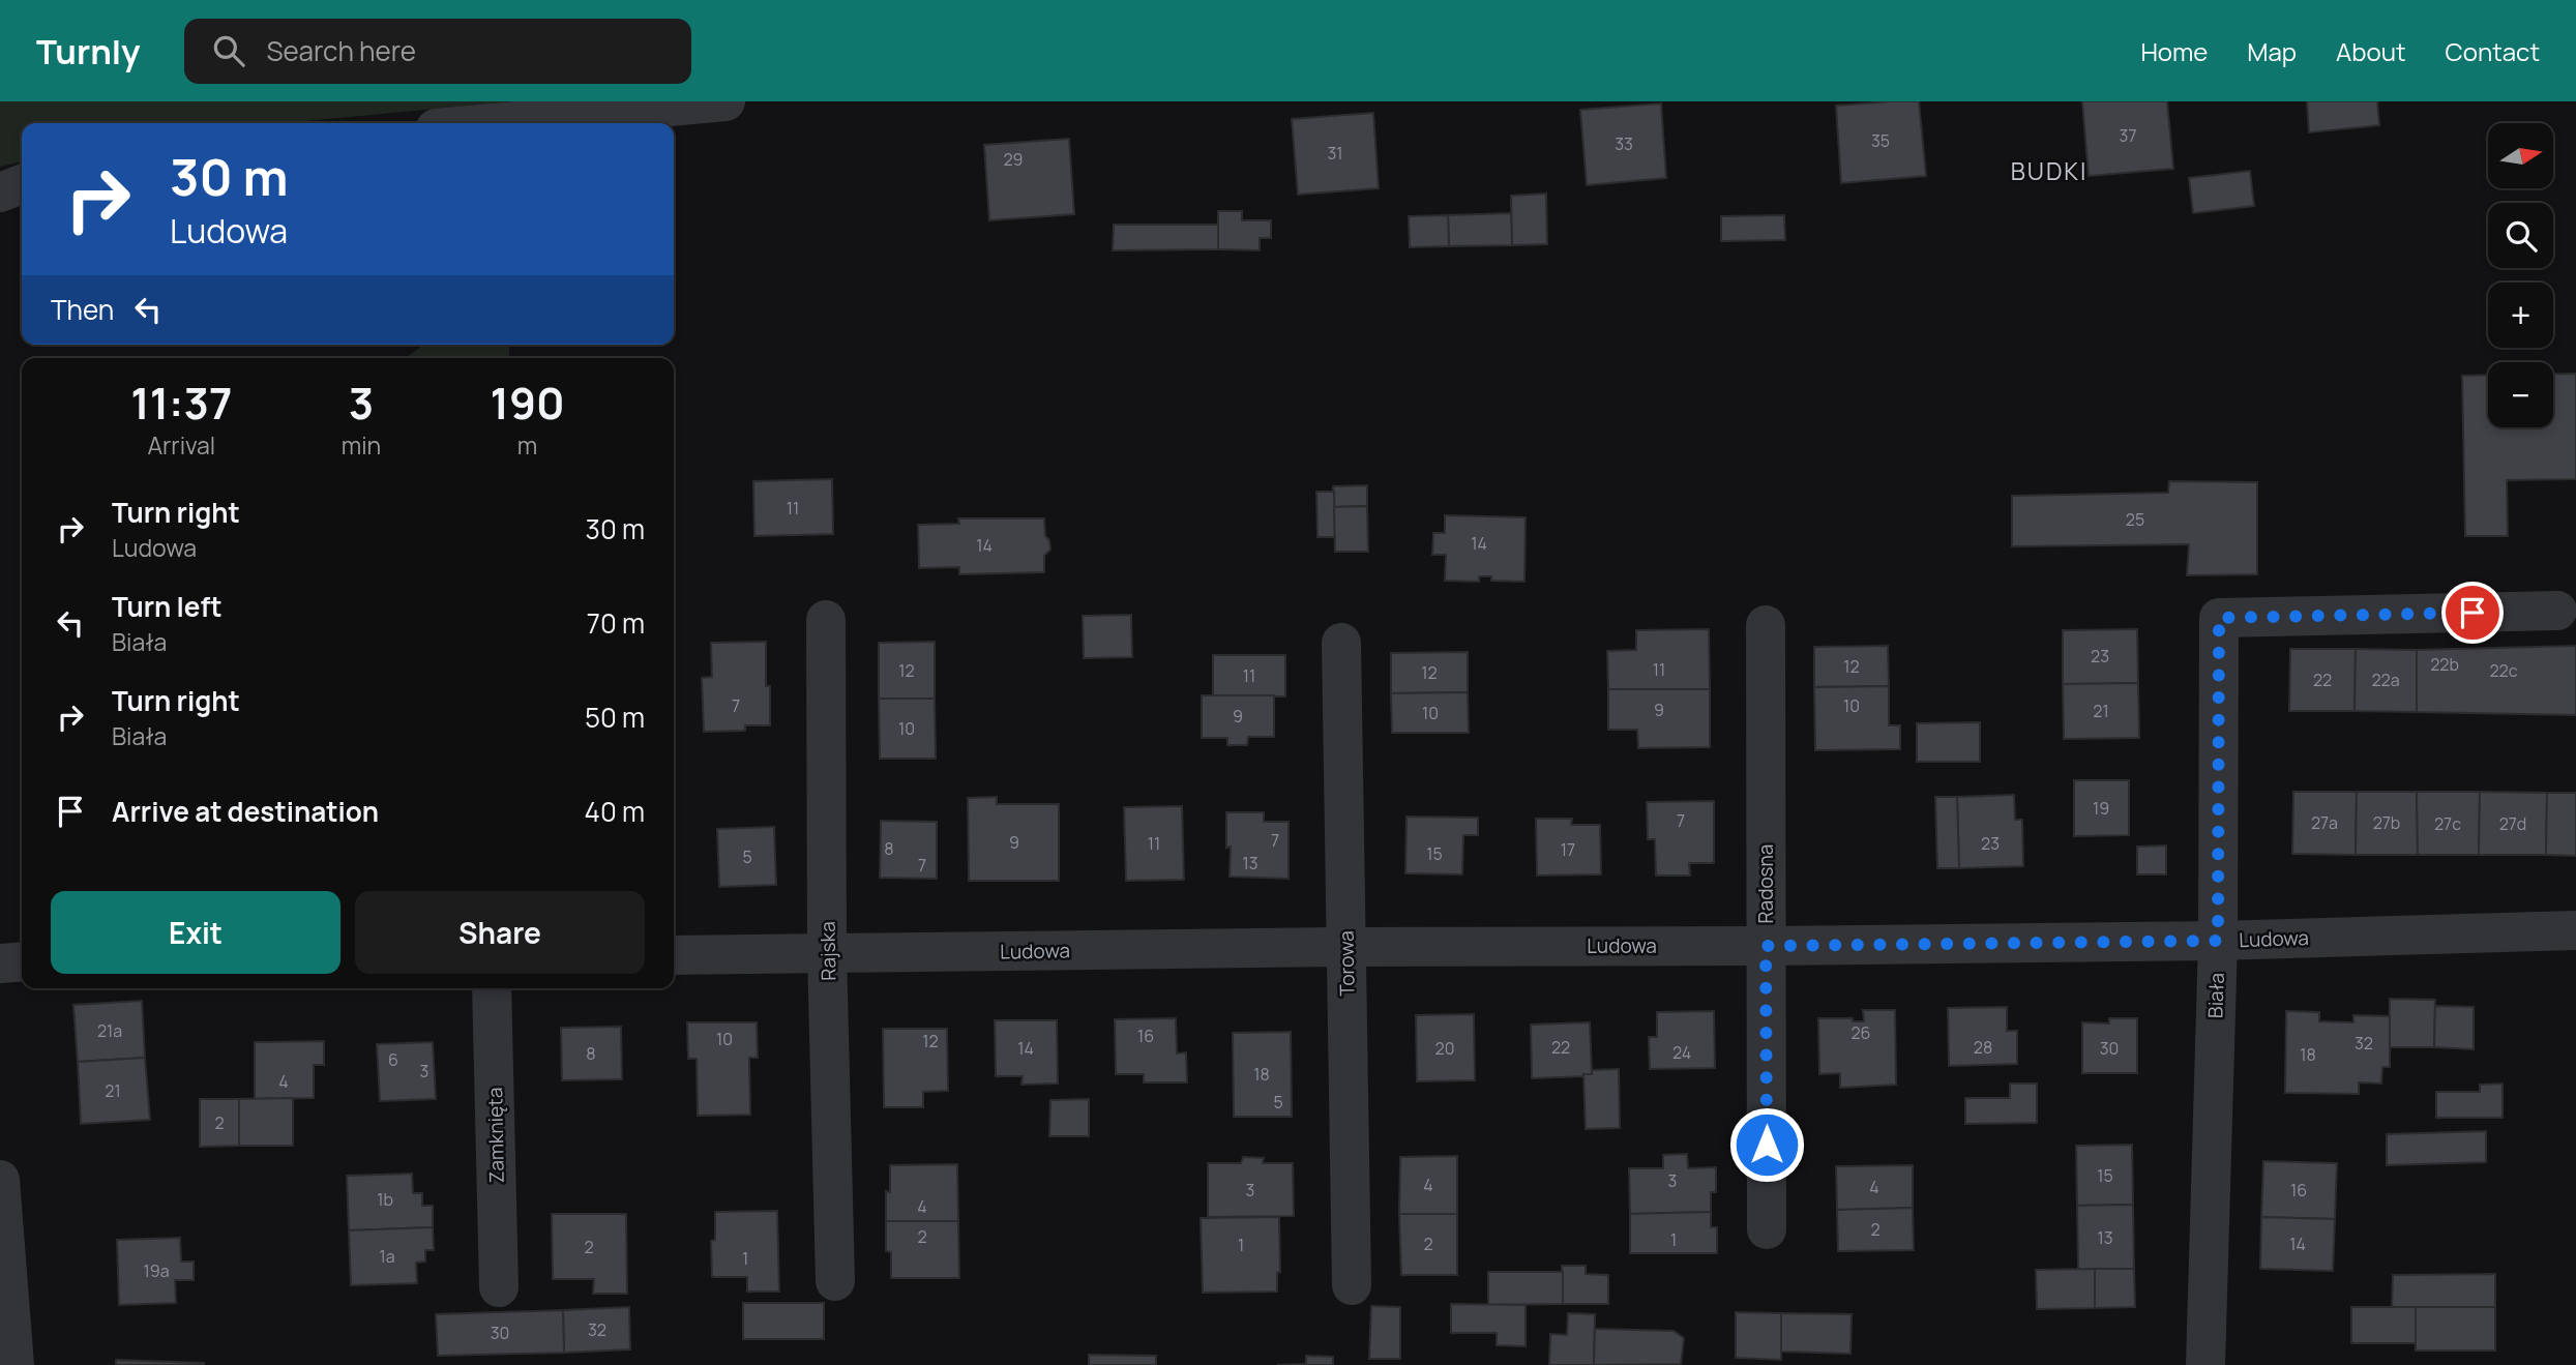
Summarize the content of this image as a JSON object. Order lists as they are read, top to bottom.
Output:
{
  "streets": {
    "street": [
      "Radosna",
      "Ludowa",
      "Rajska",
      "Torowa",
      "Biała",
      "Zamknięta"
    ]
  },
  "crossings": [
    ["Radosna", "Ludowa"],
    ["Ludowa", "Rajska"],
    ["Ludowa", "Torowa"],
    ["Ludowa", "Biała"]
  ],
  "districts": ["BUDKI"],
  "house_numbers": [
    "37",
    "35",
    "33",
    "31",
    "29",
    "11",
    "25",
    "14",
    "14",
    "23",
    "22b",
    "12",
    "11",
    "12",
    "22c",
    "12",
    "11",
    "22",
    "22a",
    "7",
    "10",
    "9",
    "21",
    "10",
    "9",
    "10",
    "19",
    "7",
    "27a",
    "27b",
    "27c",
    "27d",
    "7",
    "9",
    "11",
    "23",
    "8",
    "17",
    "15",
    "5",
    "13",
    "7",
    "21a",
    "26",
    "16",
    "10",
    "12",
    "32",
    "22",
    "28",
    "14",
    "20",
    "30",
    "24",
    "8",
    "18",
    "6",
    "3",
    "18",
    "4",
    "21",
    "5",
    "2",
    "15",
    "3",
    "4",
    "4",
    "3",
    "16",
    "1b",
    "4",
    "2",
    "2",
    "13",
    "1",
    "2",
    "14",
    "1",
    "2",
    "1a",
    "1",
    "19a",
    "32",
    "30"
  ],
  "north": "right",
  "page": {
    "header": "Turnly",
    "search": "Search here",
    "nav": [
      "Home",
      "Map",
      "About",
      "Contact"
    ],
    "map_buttons": ["+", "−"],
    "turn": ["30 m", "Ludowa"],
    "then": "Then",
    "eta": [
      "11:37",
      "Arrival",
      "3",
      "min",
      "190",
      "m"
    ],
    "list": [
      {
        "name": "Turn right",
        "note": "Ludowa",
        "value": "30 m"
      },
      {
        "name": "Turn left",
        "note": "Biała",
        "value": "70 m"
      },
      {
        "name": "Turn right",
        "note": "Biała",
        "value": "50 m"
      },
      {
        "name": "Arrive at destination",
        "value": "40 m"
      }
    ],
    "buttons": ["Exit", "Share"]
  }
}
